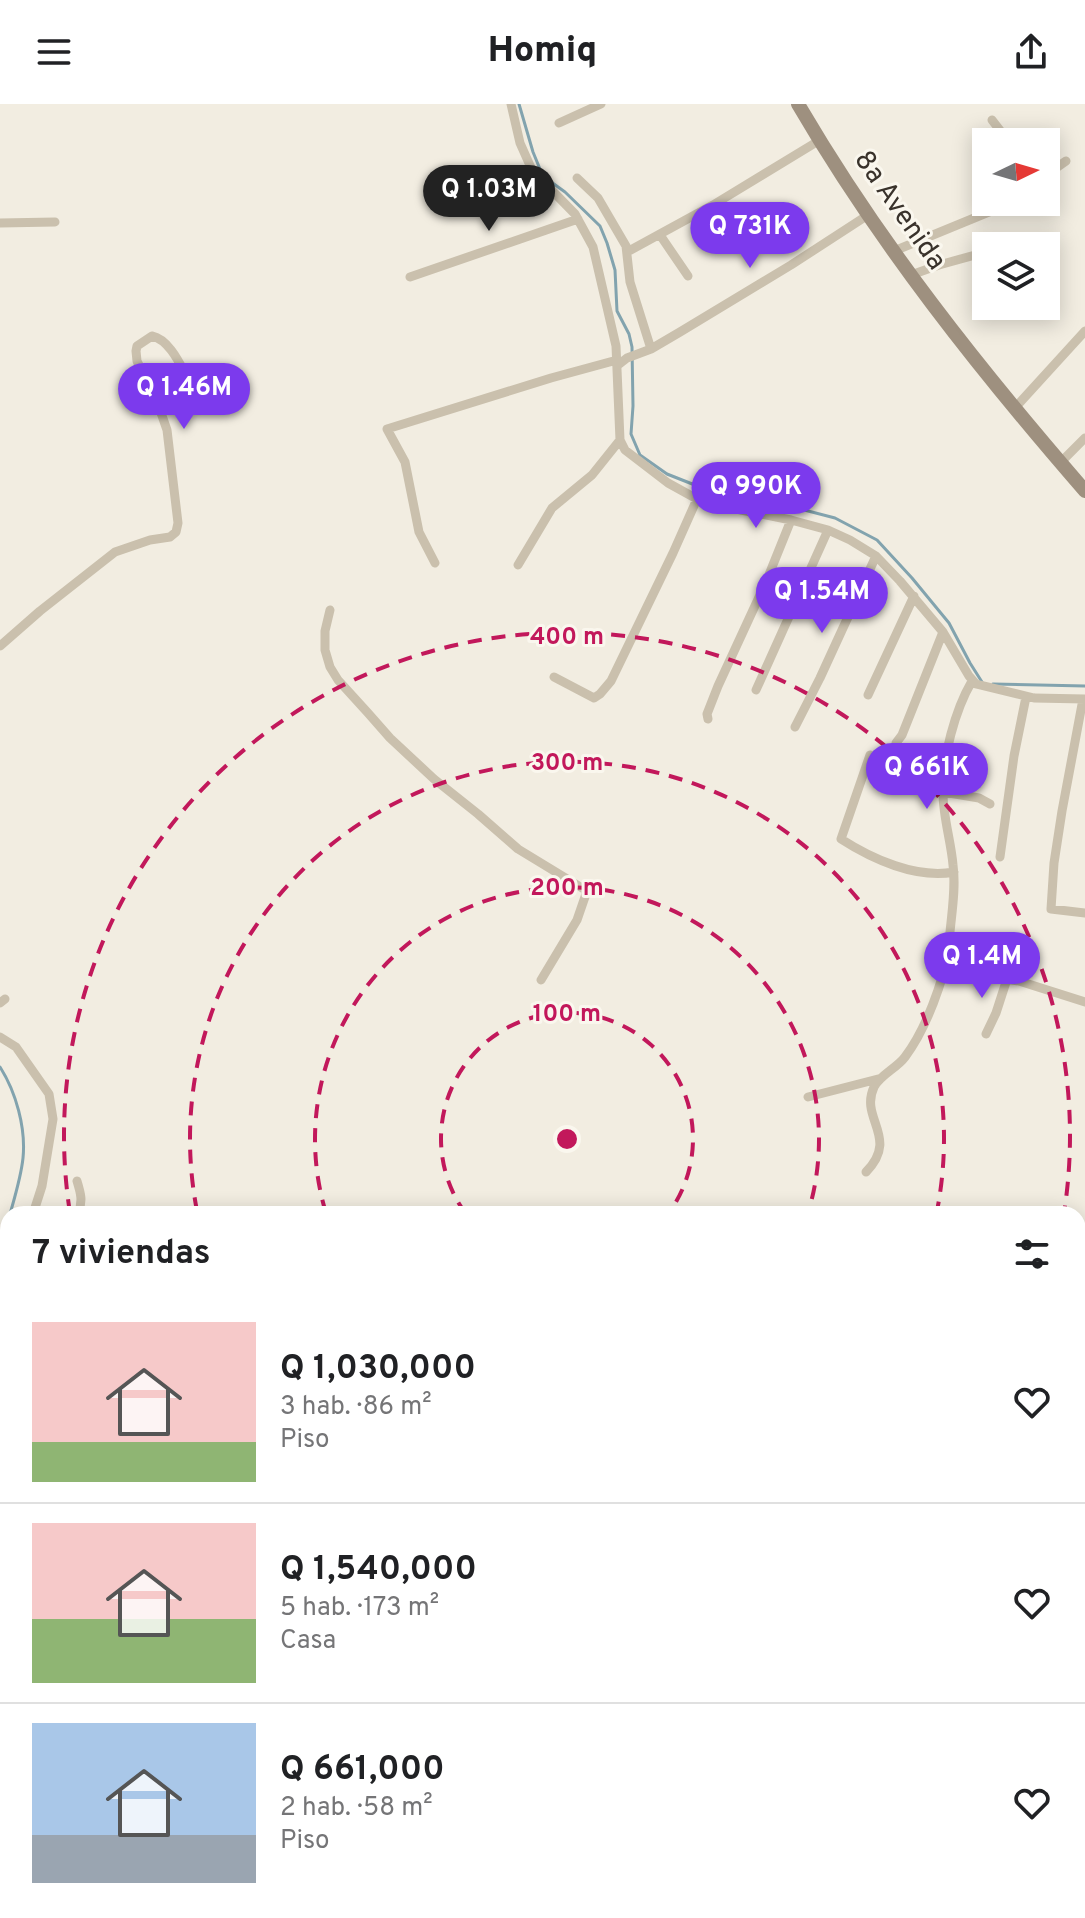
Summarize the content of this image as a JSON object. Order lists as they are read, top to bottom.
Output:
{
  "streets": {
    "street": ["8a Avenida"]
  },
  "north": "right",
  "page": {
    "header": "Homiq",
    "price": [
      "Q 1.03M",
      "Q 731K",
      "Q 1.46M",
      "Q 990K",
      "Q 1.54M",
      "Q 661K",
      "Q 1.4M"
    ],
    "heading": "7 viviendas",
    "list": [
      {
        "name": "Q 1,030,000",
        "note": "3 hab. · 86 m² · Piso"
      },
      {
        "name": "Q 1,540,000",
        "note": "5 hab. · 173 m² · Casa"
      },
      {
        "name": "Q 661,000",
        "note": "2 hab. · 58 m² · Piso"
      }
    ]
  },
  "rings": [
    "400 m",
    "300 m",
    "200 m",
    "100 m"
  ]
}
